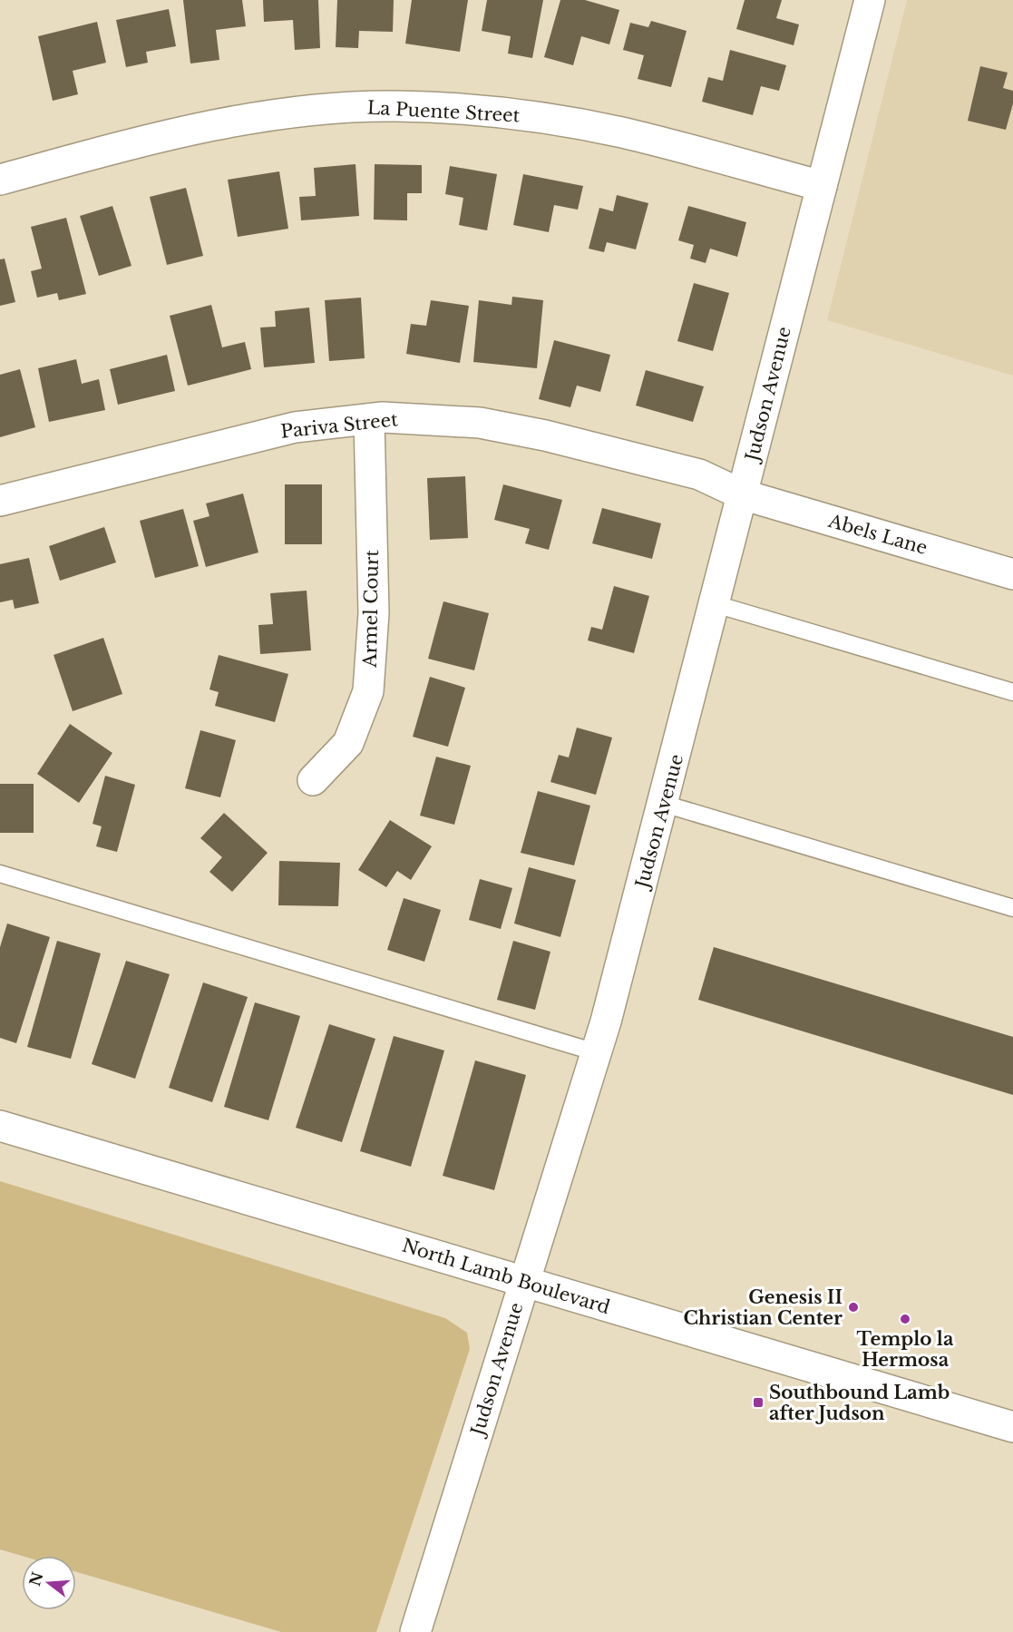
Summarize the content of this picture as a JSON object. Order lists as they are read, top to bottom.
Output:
{
  "streets": {
    "street": [
      "La Puente Street",
      "Judson Avenue",
      "Pariva Street",
      "Abels Lane",
      "Armel Court",
      "North Lamb Boulevard"
    ]
  },
  "crossings": [
    ["La Puente Street", "Judson Avenue"],
    ["Judson Avenue", "Pariva Street"],
    ["Judson Avenue", "Abels Lane"],
    ["Judson Avenue", "North Lamb Boulevard"],
    ["Pariva Street", "Abels Lane"],
    ["Pariva Street", "Armel Court"]
  ],
  "places": {
    "other": ["Genesis II Christian Center", "Templo la Hermosa"],
    "transit": ["Southbound Lamb after Judson"]
  },
  "north": "left"
}
